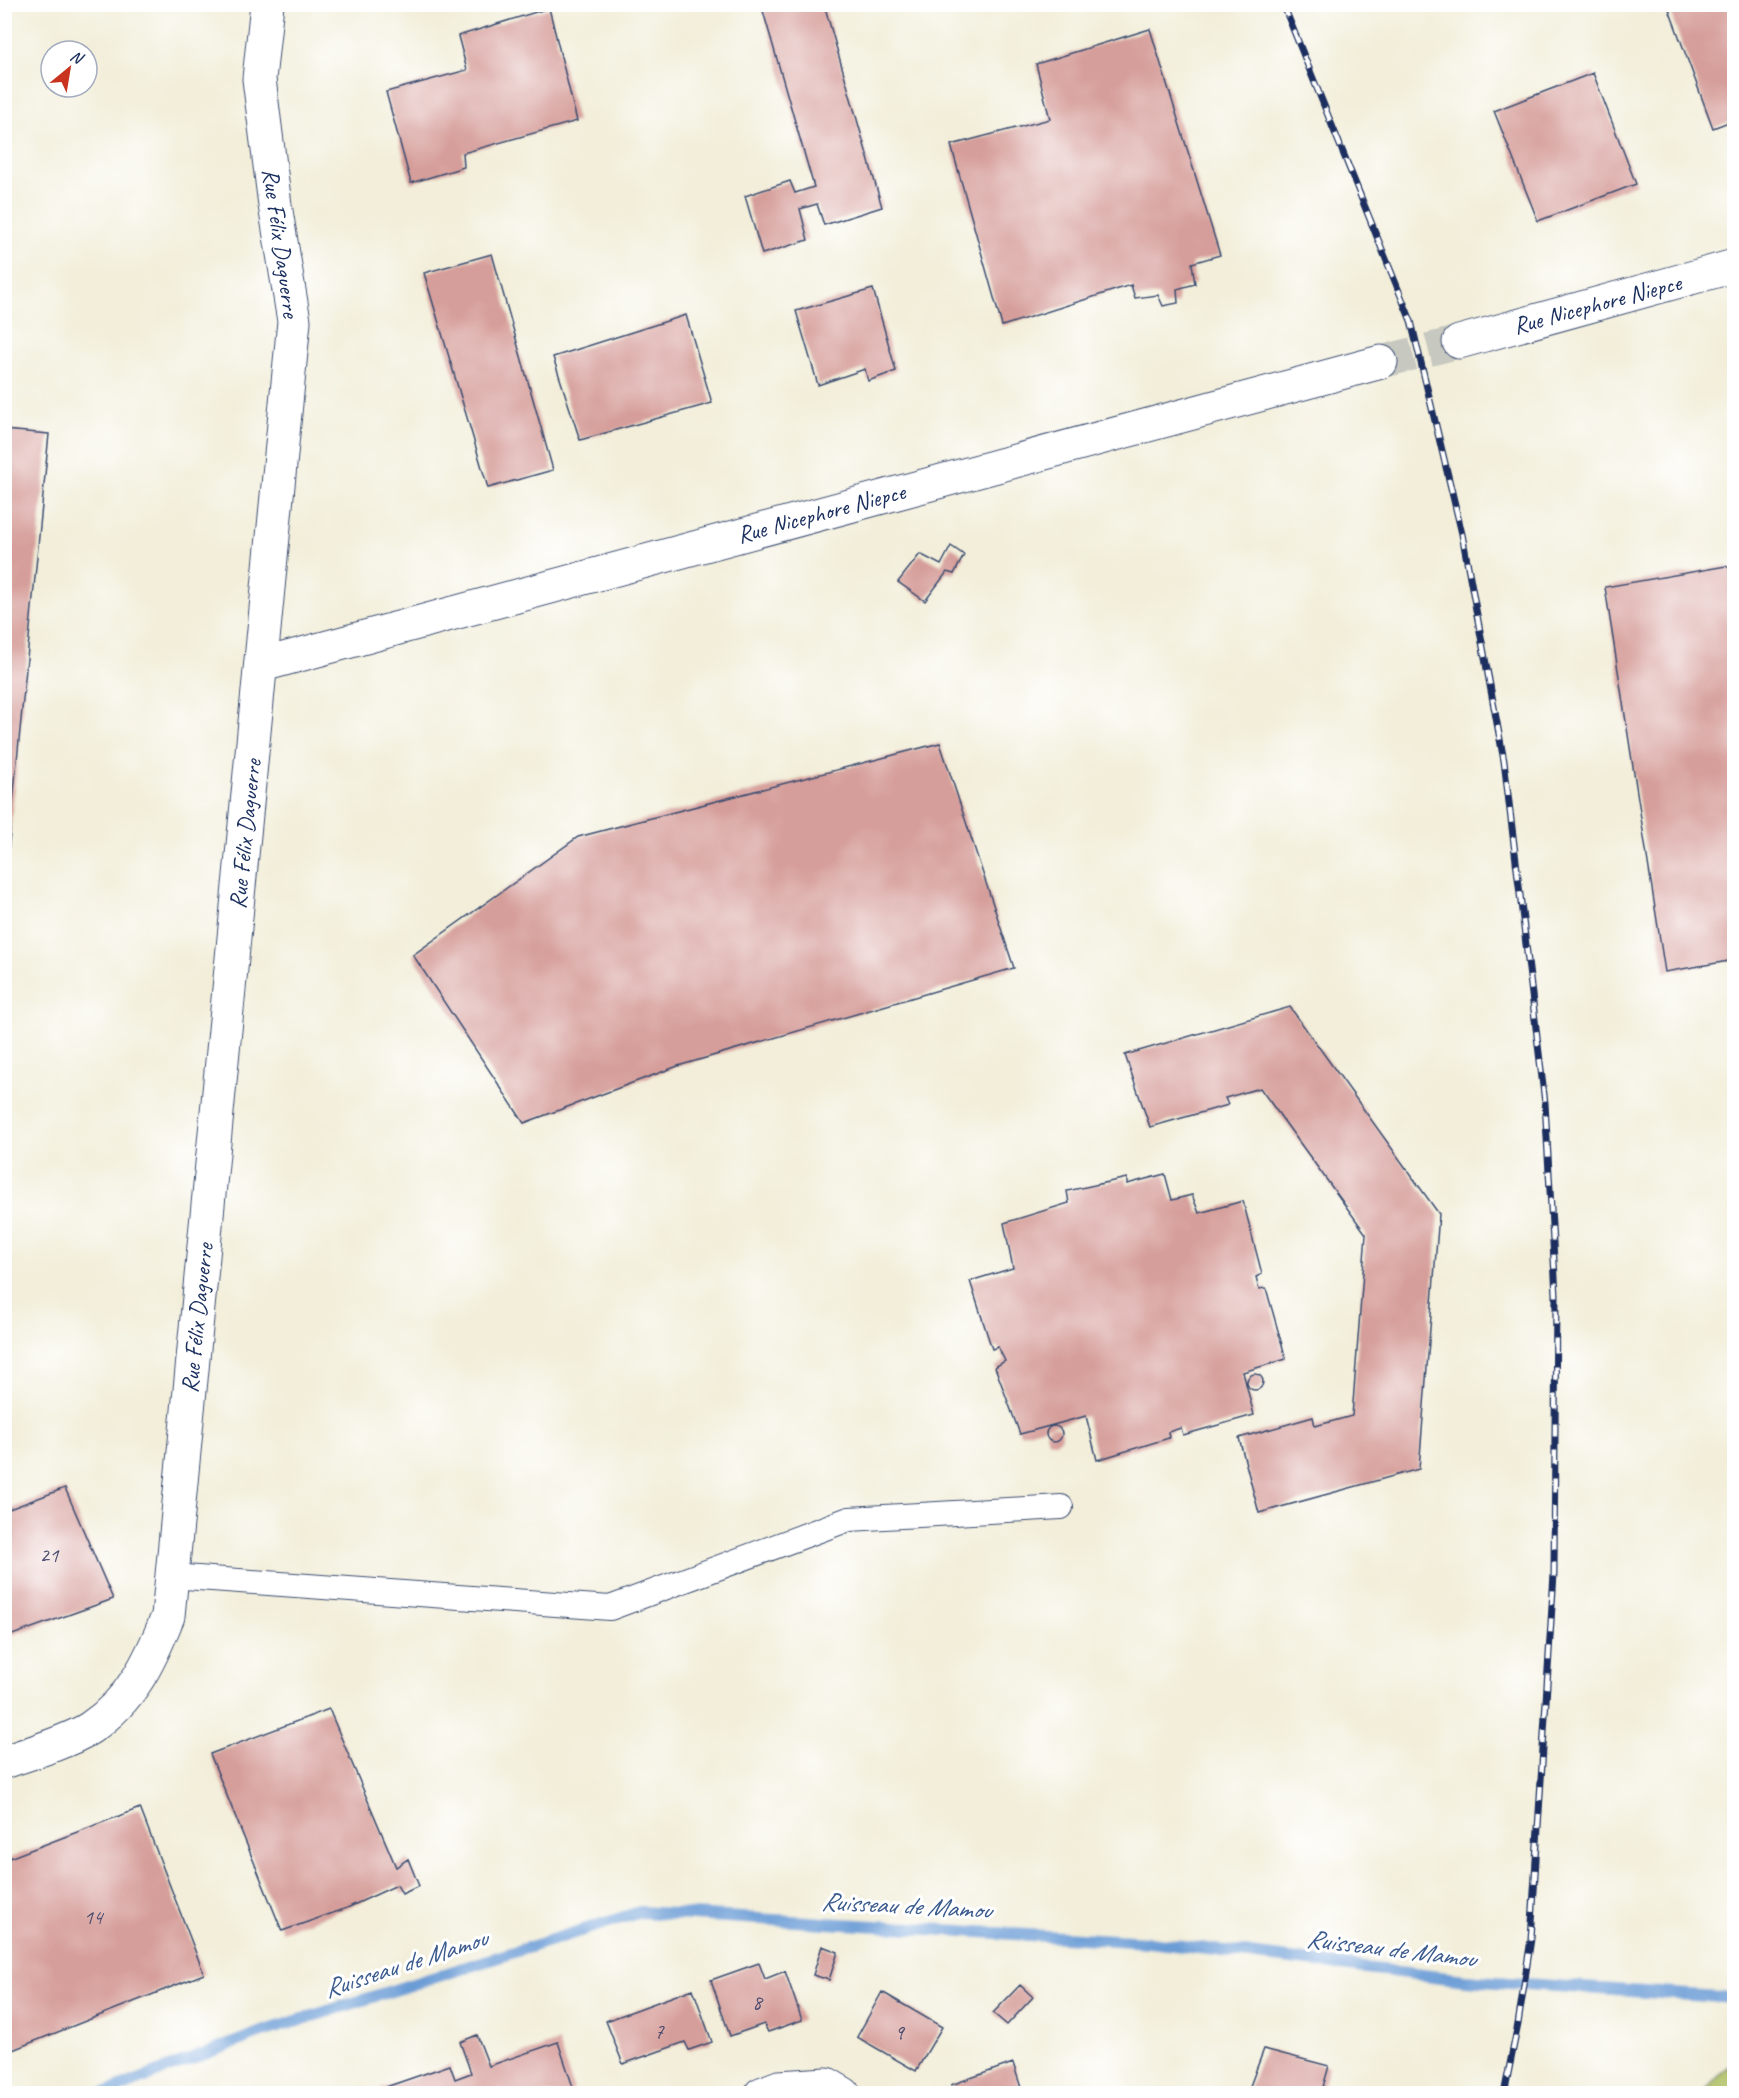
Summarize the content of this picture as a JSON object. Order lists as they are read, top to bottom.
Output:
{
  "streets": {
    "street": ["Rue Félix Daguerre", "Rue Nicephore Niepce"]
  },
  "crossings": [
    ["Rue Félix Daguerre", "Rue Nicephore Niepce"]
  ],
  "water": ["Ruisseau de Mamou"],
  "house_numbers": [
    "21",
    "14",
    "8",
    "7",
    "9"
  ],
  "north": "top right"
}
